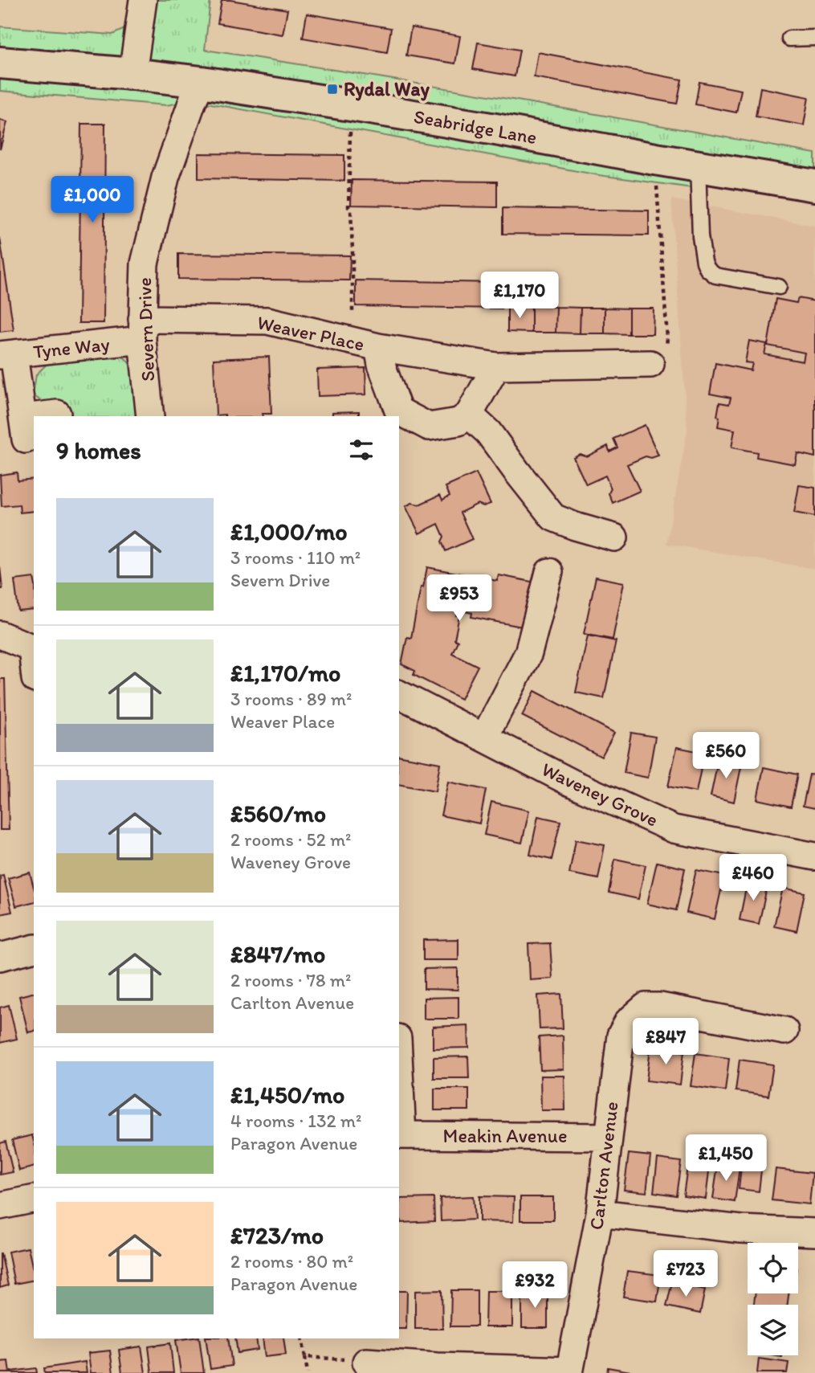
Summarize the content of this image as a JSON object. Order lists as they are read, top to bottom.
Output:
{
  "streets": {
    "street": [
      "Seabridge Lane",
      "Severn Drive",
      "Weaver Place",
      "Tyne Way",
      "Waveney Grove",
      "Meakin Avenue",
      "Carlton Avenue"
    ]
  },
  "crossings": [
    ["Seabridge Lane", "Severn Drive"],
    ["Severn Drive", "Weaver Place"],
    ["Severn Drive", "Tyne Way"],
    ["Weaver Place", "Tyne Way"],
    ["Meakin Avenue", "Carlton Avenue"]
  ],
  "places": {
    "transit": ["Rydal Way"]
  },
  "page": {
    "price": [
      "£1,000",
      "£1,170",
      "£953",
      "£560",
      "£460",
      "£847",
      "£1,450",
      "£723",
      "£932"
    ],
    "heading": "9 homes",
    "list": [
      {
        "name": "£1,000/mo",
        "note": "3 rooms · 110 m² · Severn Drive"
      },
      {
        "name": "£1,170/mo",
        "note": "3 rooms · 89 m² · Weaver Place"
      },
      {
        "name": "£560/mo",
        "note": "2 rooms · 52 m² · Waveney Grove"
      },
      {
        "name": "£847/mo",
        "note": "2 rooms · 78 m² · Carlton Avenue"
      },
      {
        "name": "£1,450/mo",
        "note": "4 rooms · 132 m² · Paragon Avenue"
      },
      {
        "name": "£723/mo",
        "note": "2 rooms · 80 m² · Paragon Avenue"
      }
    ]
  }
}
